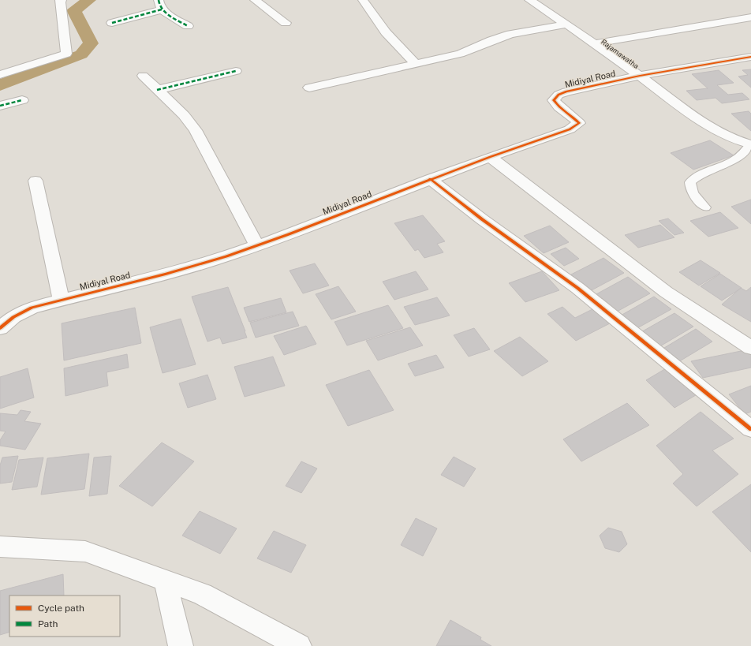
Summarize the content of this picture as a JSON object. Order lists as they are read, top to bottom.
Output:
{
  "streets": {
    "street": ["Rajamawatha", "Midiyal Road"]
  },
  "crossings": [
    ["Rajamawatha", "Midiyal Road"]
  ],
  "legend": ["Cycle path", "Path"]
}
